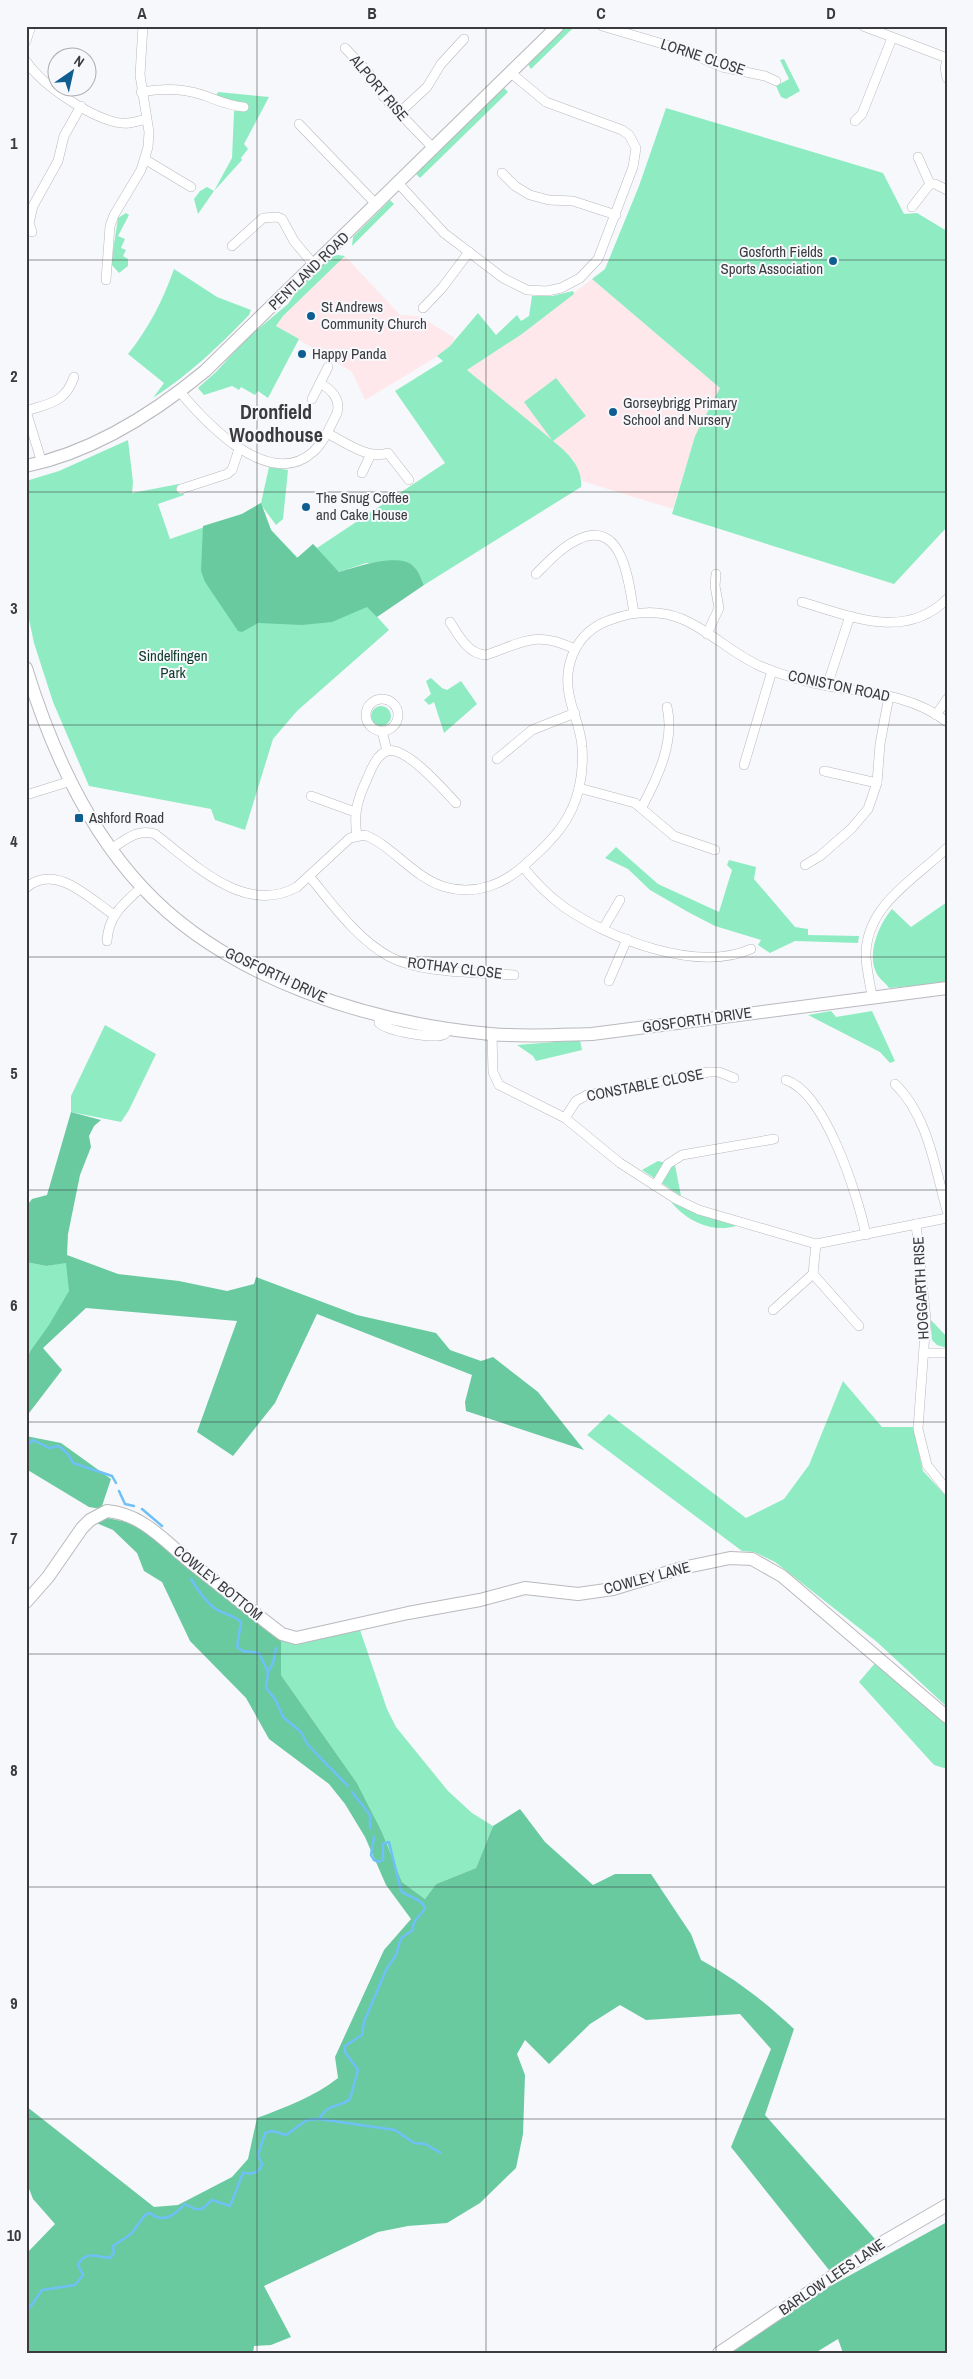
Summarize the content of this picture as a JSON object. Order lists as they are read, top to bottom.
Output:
{
  "streets": {
    "street": [
      "LORNE CLOSE",
      "ALPORT RISE",
      "PENTLAND ROAD",
      "CONISTON ROAD",
      "ROTHAY CLOSE",
      "GOSFORTH DRIVE",
      "CONSTABLE CLOSE",
      "HOGGARTH RISE",
      "COWLEY LANE",
      "COWLEY BOTTOM",
      "BARLOW LEES LANE"
    ]
  },
  "crossings": [
    ["ALPORT RISE", "PENTLAND ROAD"],
    ["COWLEY LANE", "COWLEY BOTTOM"]
  ],
  "districts": ["Dronfield Woodhouse"],
  "parks": ["Sindelfingen Park"],
  "places": {
    "other": [
      "Gosforth Fields Sports Association",
      "St Andrews Community Church",
      "Happy Panda",
      "Gorseybrigg Primary School and Nursery",
      "The Snug Coffee and Cake House"
    ],
    "transit": ["Ashford Road"]
  },
  "north": "top right",
  "grid": {
    "columns": [
      "A",
      "B",
      "C",
      "D"
    ],
    "rows": [
      "1",
      "2",
      "3",
      "4",
      "5",
      "6",
      "7",
      "8",
      "9",
      "10"
    ]
  }
}
